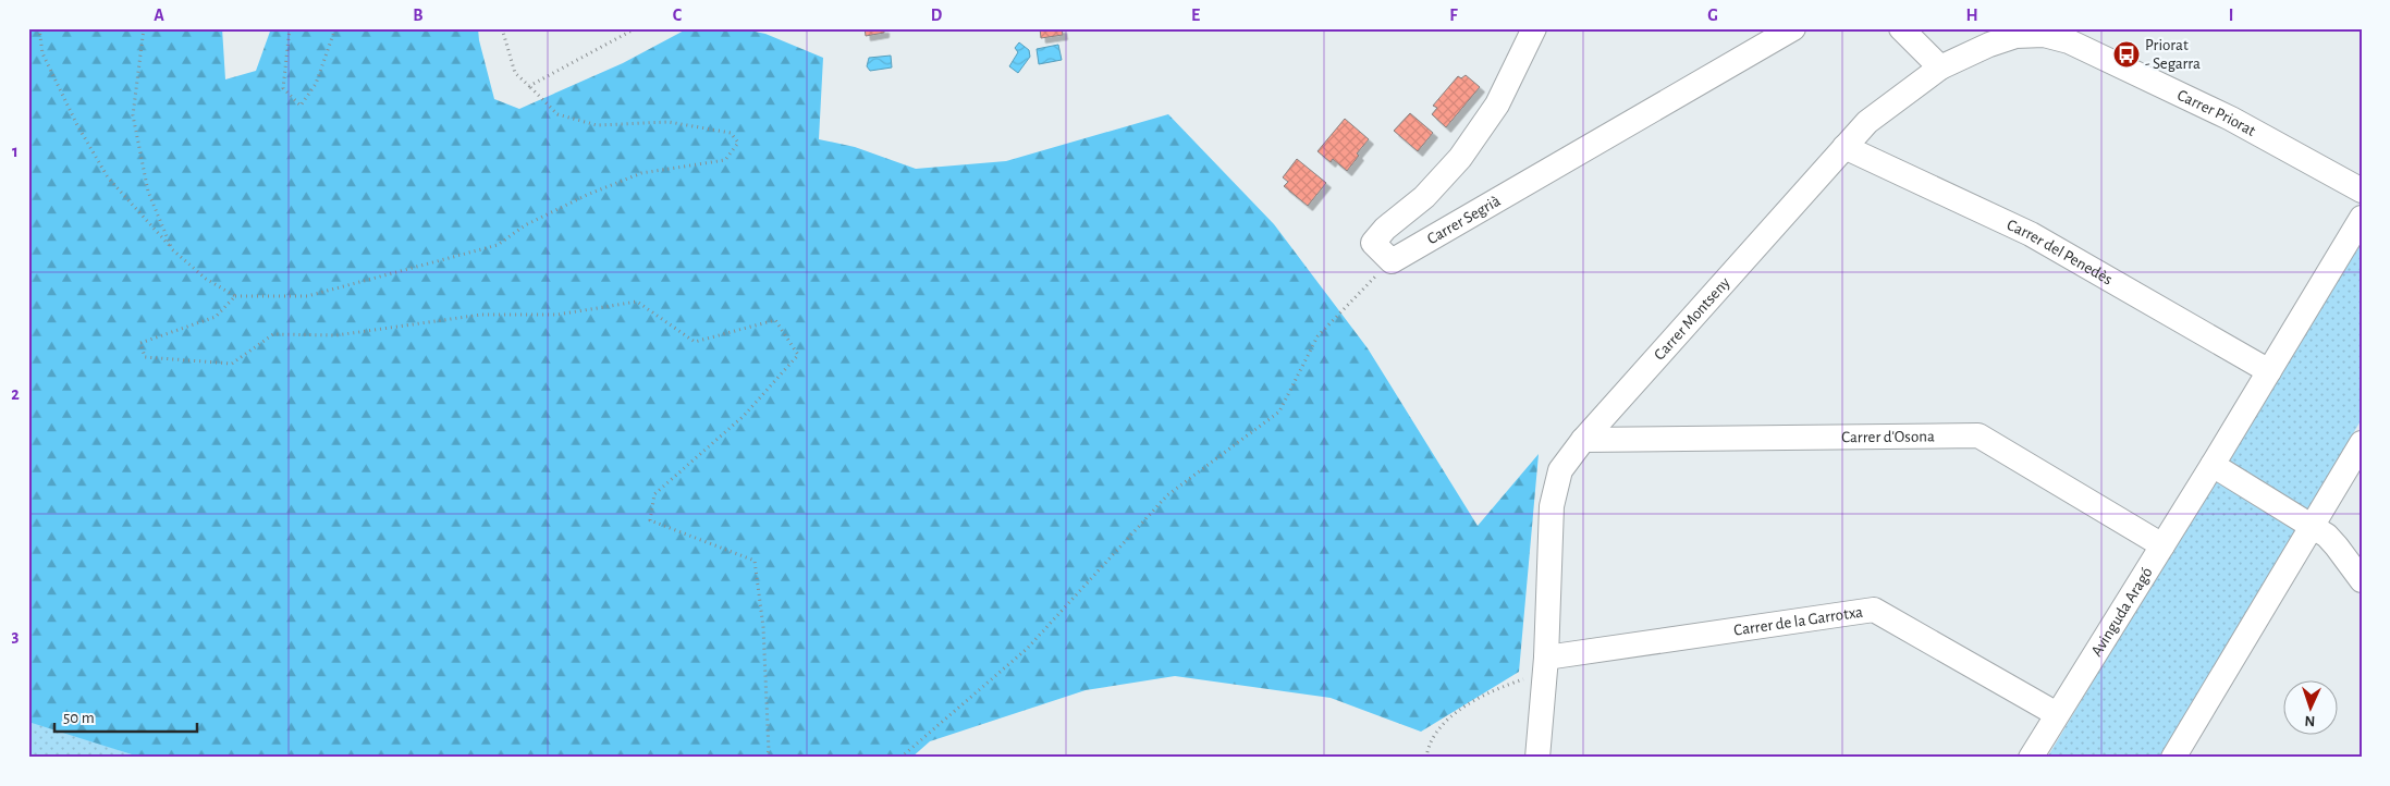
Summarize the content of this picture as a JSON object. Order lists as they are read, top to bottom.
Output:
{
  "streets": {
    "street": [
      "Carrer Priorat",
      "Carrer Segrià",
      "Carrer del Penedès",
      "Carrer Montseny",
      "Carrer d'Osona",
      "Avinguda Aragó",
      "Carrer de la Garrotxa"
    ]
  },
  "crossings": [
    ["Carrer Priorat", "Carrer Montseny"],
    ["Carrer del Penedès", "Carrer Montseny"],
    ["Carrer del Penedès", "Avinguda Aragó"],
    ["Carrer Montseny", "Carrer d'Osona"],
    ["Carrer Montseny", "Carrer de la Garrotxa"],
    ["Carrer d'Osona", "Avinguda Aragó"],
    ["Avinguda Aragó", "Carrer de la Garrotxa"]
  ],
  "places": {
    "bus stop": ["Priorat - Segarra"]
  },
  "scale_bar": "50 m",
  "north": "bottom",
  "grid": {
    "columns": [
      "A",
      "B",
      "C",
      "D",
      "E",
      "F",
      "G",
      "H",
      "I"
    ],
    "rows": ["1", "2", "3"]
  }
}
